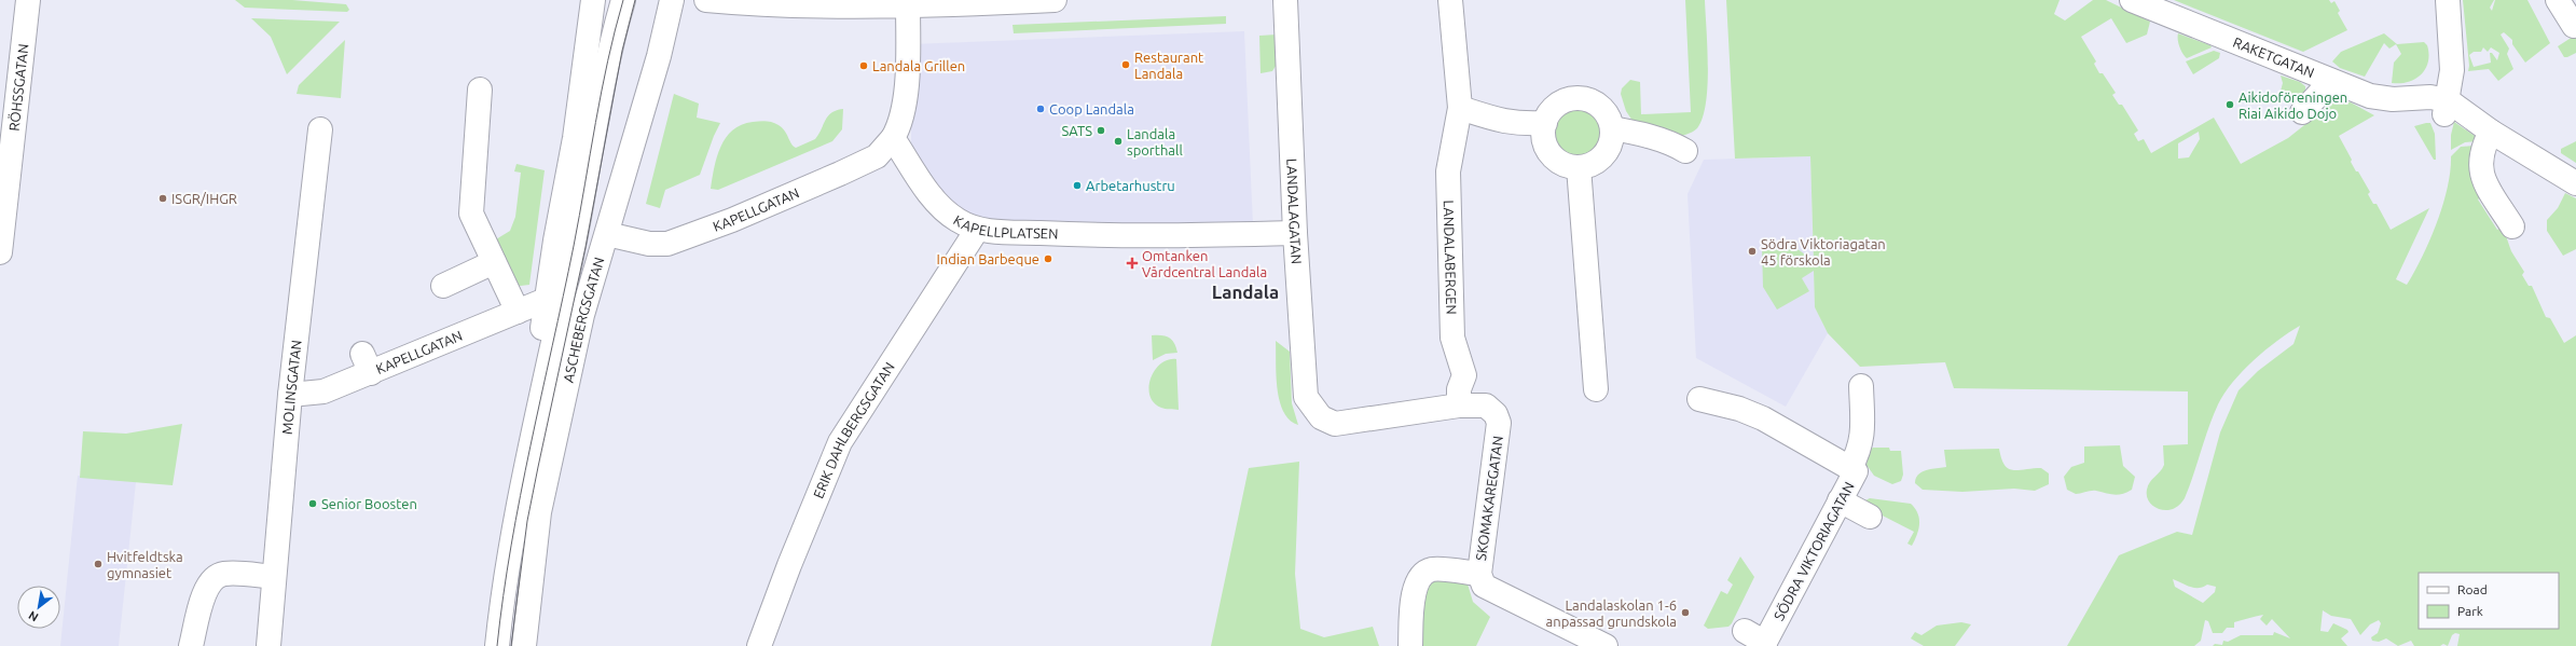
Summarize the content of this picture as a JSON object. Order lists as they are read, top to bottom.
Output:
{
  "streets": {
    "street": [
      "RAKETGATAN",
      "RÖHSSGATAN",
      "KAPELLGATAN",
      "LANDALAGATAN",
      "KAPELLPLATSEN",
      "LANDALABERGEN",
      "ASCHEBERGSGATAN",
      "MOLINSGATAN",
      "ERIK DAHLBERGSGATAN",
      "SKOMAKAREGATAN",
      "SÖDRA VIKTORIAGATAN"
    ]
  },
  "crossings": [
    ["KAPELLGATAN", "KAPELLPLATSEN"],
    ["KAPELLGATAN", "ASCHEBERGSGATAN"],
    ["KAPELLGATAN", "MOLINSGATAN"],
    ["LANDALAGATAN", "KAPELLPLATSEN"],
    ["LANDALAGATAN", "LANDALABERGEN"],
    ["LANDALAGATAN", "SKOMAKAREGATAN"],
    ["KAPELLPLATSEN", "ERIK DAHLBERGSGATAN"],
    ["LANDALABERGEN", "SKOMAKAREGATAN"]
  ],
  "districts": ["Landala"],
  "places": {
    "other": [
      "Restaurant Landala",
      "Landala Grillen",
      "Aikidoföreningen Riai Aikido Dojo",
      "Coop Landala",
      "SATS",
      "Landala sporthall",
      "Arbetarhustru",
      "ISGR/IHGR",
      "Södra Viktoriagatan 45 förskola",
      "Indian Barbeque",
      "Senior Boosten",
      "Hvitfeldtska gymnasiet",
      "Landalaskolan 1-6 anpassad grundskola"
    ],
    "health": ["Omtanken Vårdcentral Landala"]
  },
  "legend": ["Road", "Park"],
  "north": "bottom left"
}
